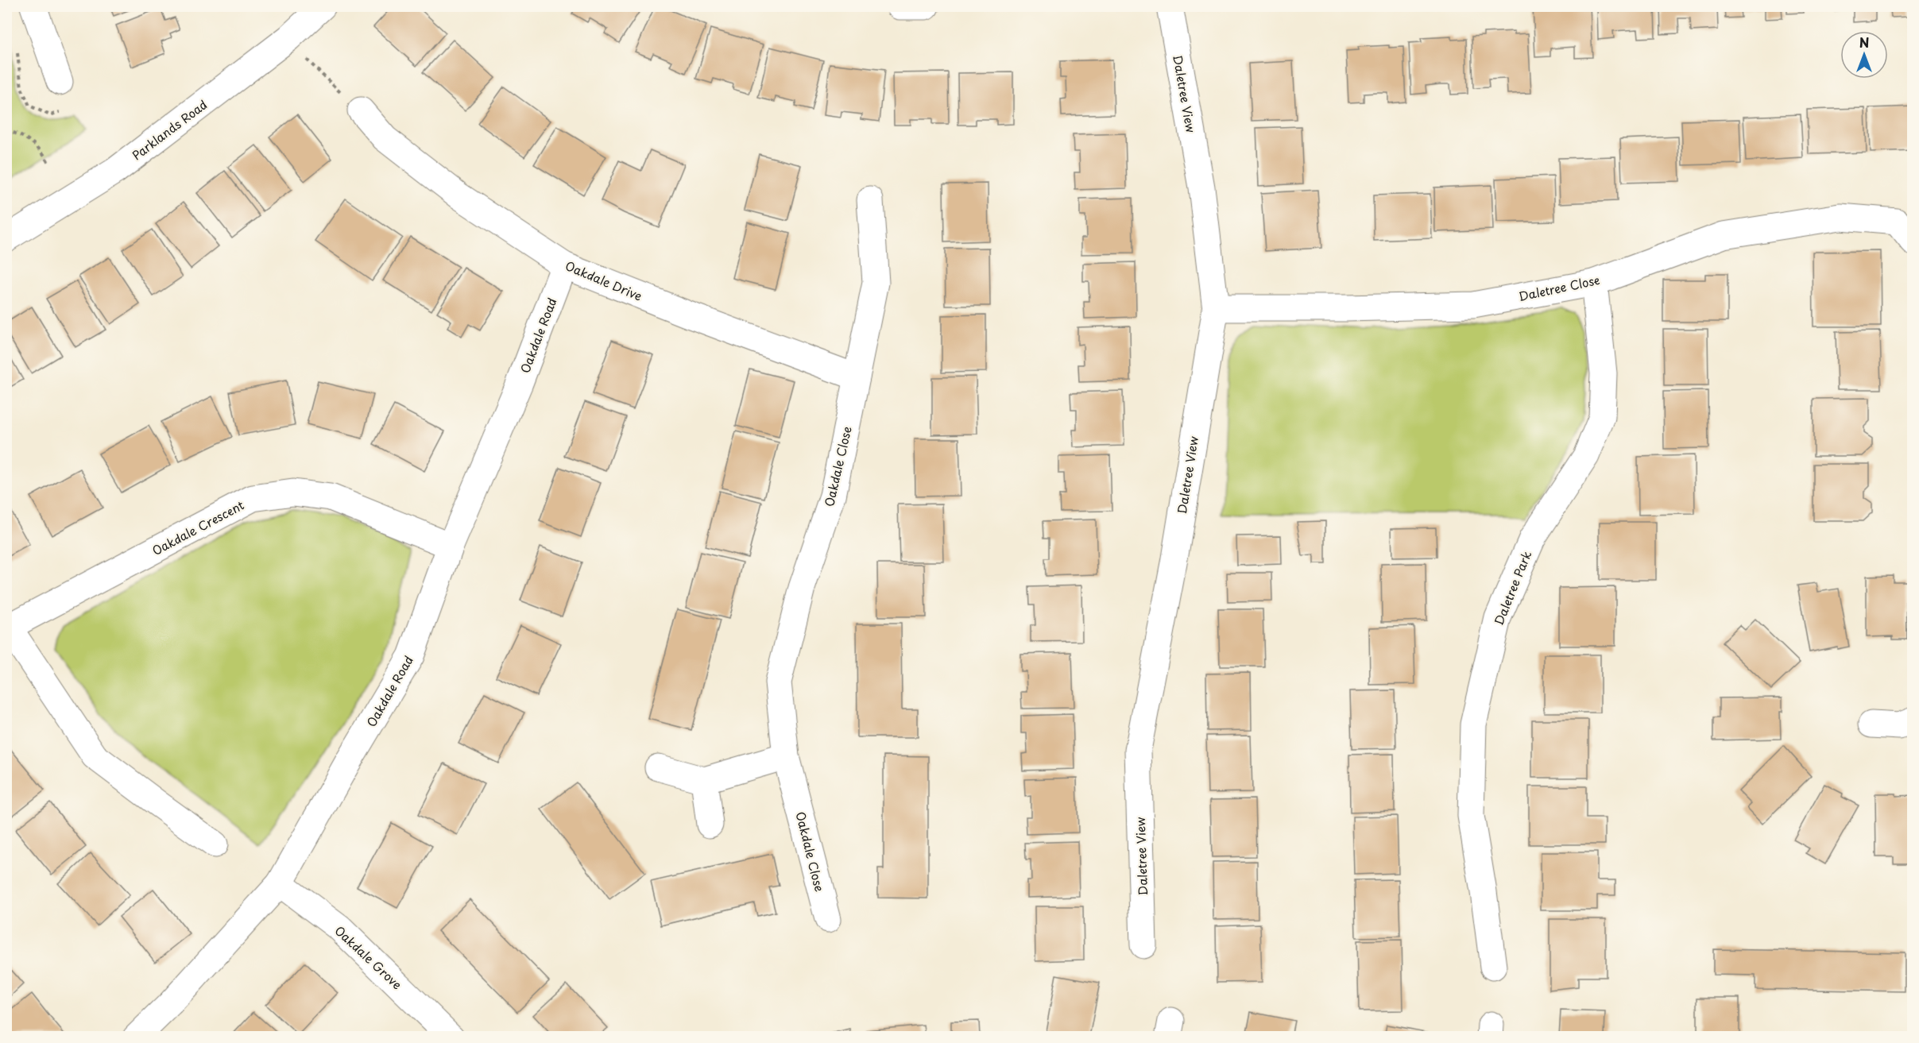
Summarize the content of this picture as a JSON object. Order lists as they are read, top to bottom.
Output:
{
  "streets": {
    "street": [
      "Daletree View",
      "Parklands Road",
      "Oakdale Drive",
      "Daletree Close",
      "Oakdale Road",
      "Oakdale Close",
      "Oakdale Crescent",
      "Daletree Park",
      "Oakdale Grove"
    ]
  },
  "crossings": [
    ["Daletree View", "Daletree Close"],
    ["Oakdale Drive", "Oakdale Road"],
    ["Oakdale Drive", "Oakdale Close"],
    ["Daletree Close", "Daletree Park"],
    ["Oakdale Road", "Oakdale Crescent"],
    ["Oakdale Road", "Oakdale Grove"]
  ],
  "north": "top"
}
